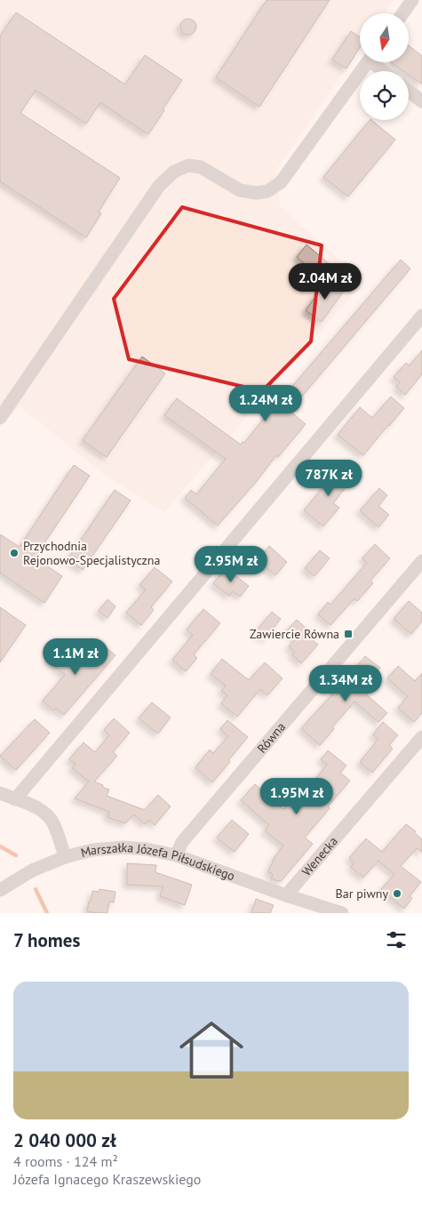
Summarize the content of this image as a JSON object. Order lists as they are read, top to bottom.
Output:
{
  "streets": {
    "street": ["Równa", "Wenecka", "Marszałka Józefa Piłsudskiego"]
  },
  "crossings": [
    ["Równa", "Marszałka Józefa Piłsudskiego"],
    ["Wenecka", "Marszałka Józefa Piłsudskiego"]
  ],
  "places": {
    "other": ["Przychodnia Rejonowo-Specjalistyczna", "Bar piwny"],
    "transit": ["Zawiercie Równa"]
  },
  "north": "bottom",
  "page": {
    "price": [
      "2.04M zł",
      "1.24M zł",
      "787K zł",
      "2.95M zł",
      "1.1M zł",
      "1.34M zł",
      "1.95M zł"
    ],
    "heading": "7 homes",
    "list": [
      {
        "name": "2 040 000 zł",
        "note": "4 rooms · 124 m² · Józefa Ignacego Kraszewskiego"
      }
    ]
  }
}
